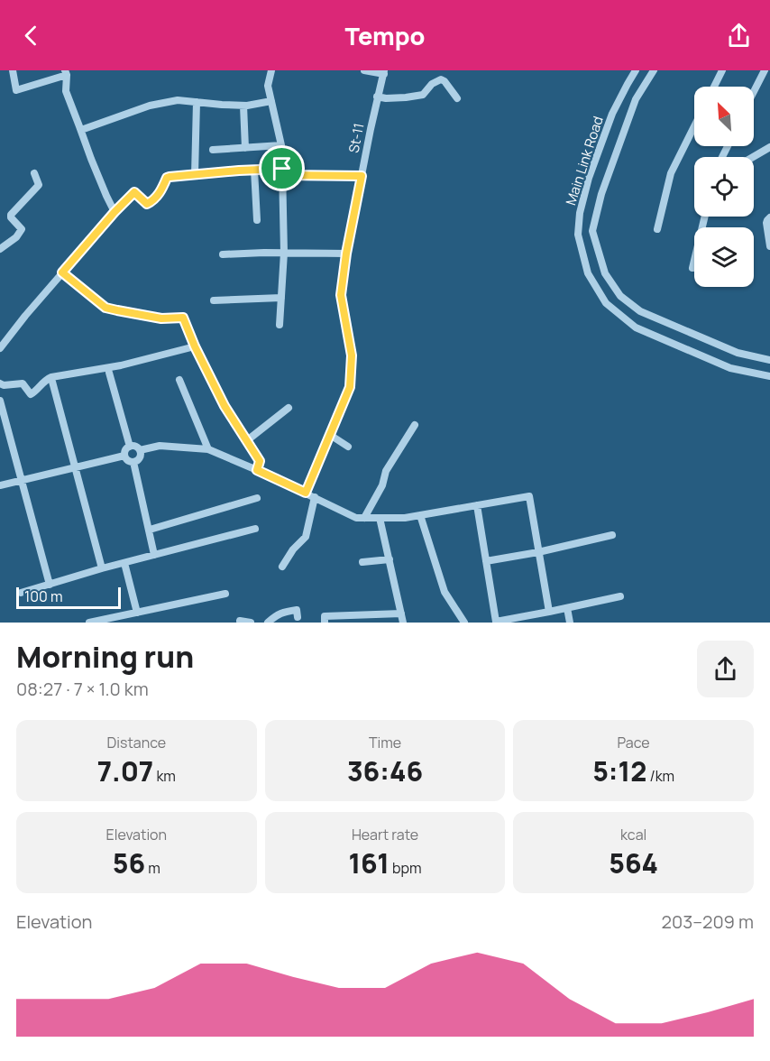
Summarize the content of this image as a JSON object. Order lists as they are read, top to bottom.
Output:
{
  "streets": {
    "street": ["St-11", "Main Link Road"]
  },
  "scale_bar": "100 m",
  "north": "top left",
  "page": {
    "header": "Tempo",
    "scale": "100 m",
    "heading": ["Morning run", "08:27 · 7 × 1.0 km"],
    "stats": [
      ["Distance", "7.07 km"],
      ["Time", "36:46"],
      ["Pace", "5:12 /km"],
      ["Elevation", "56 m"],
      ["Heart rate", "161 bpm"],
      ["kcal", "564"]
    ],
    "chart": ["Elevation", "203–209 m"]
  }
}
